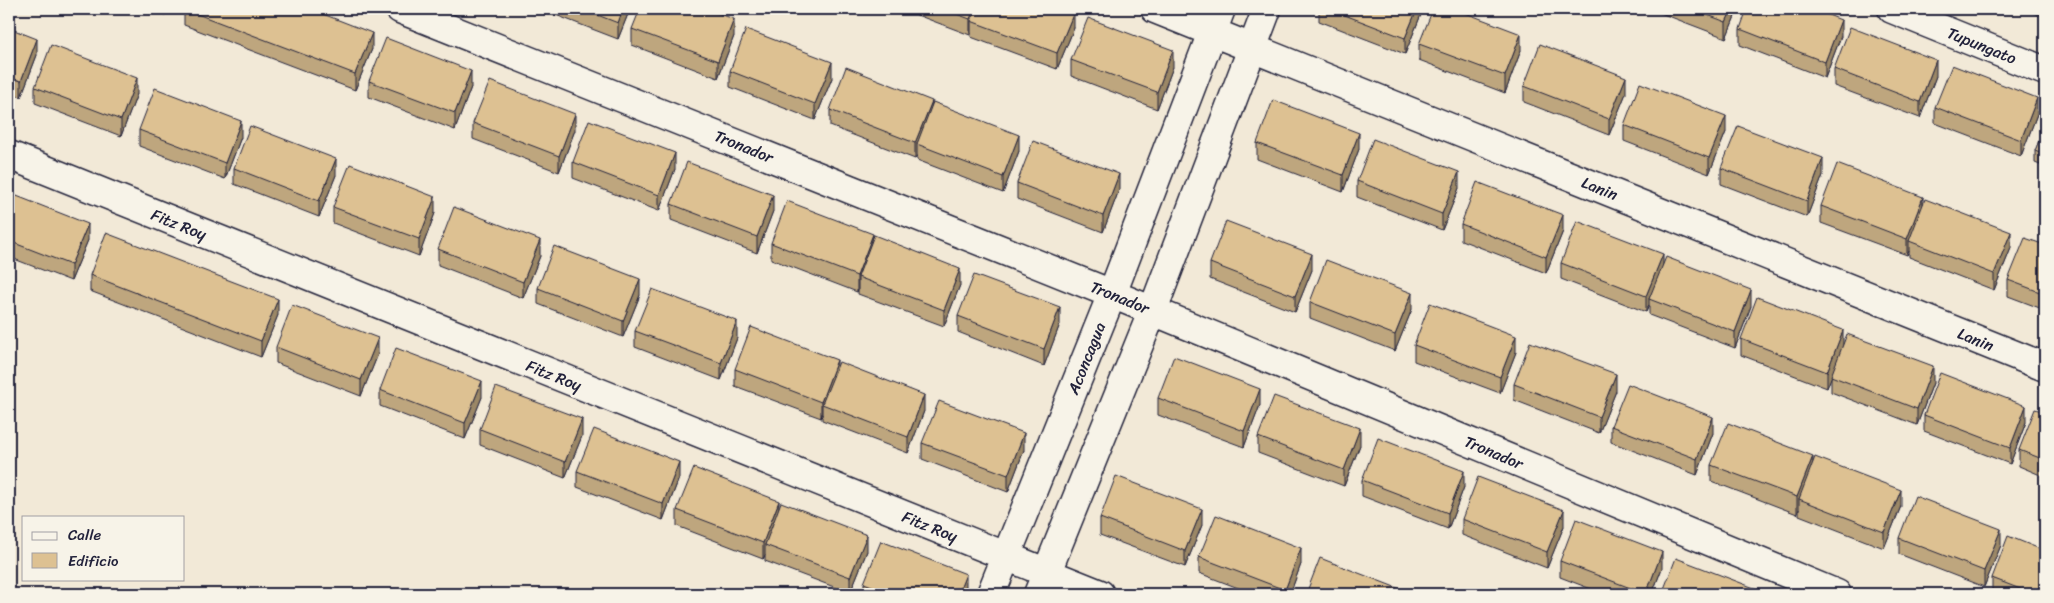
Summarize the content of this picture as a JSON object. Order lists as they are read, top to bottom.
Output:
{
  "streets": {
    "street": [
      "Tupungato",
      "Tronador",
      "Lanin",
      "Fitz Roy",
      "Aconcagua"
    ]
  },
  "crossings": [
    ["Tronador", "Aconcagua"],
    ["Lanin", "Aconcagua"],
    ["Fitz Roy", "Aconcagua"]
  ],
  "legend": ["Calle", "Edificio"]
}
